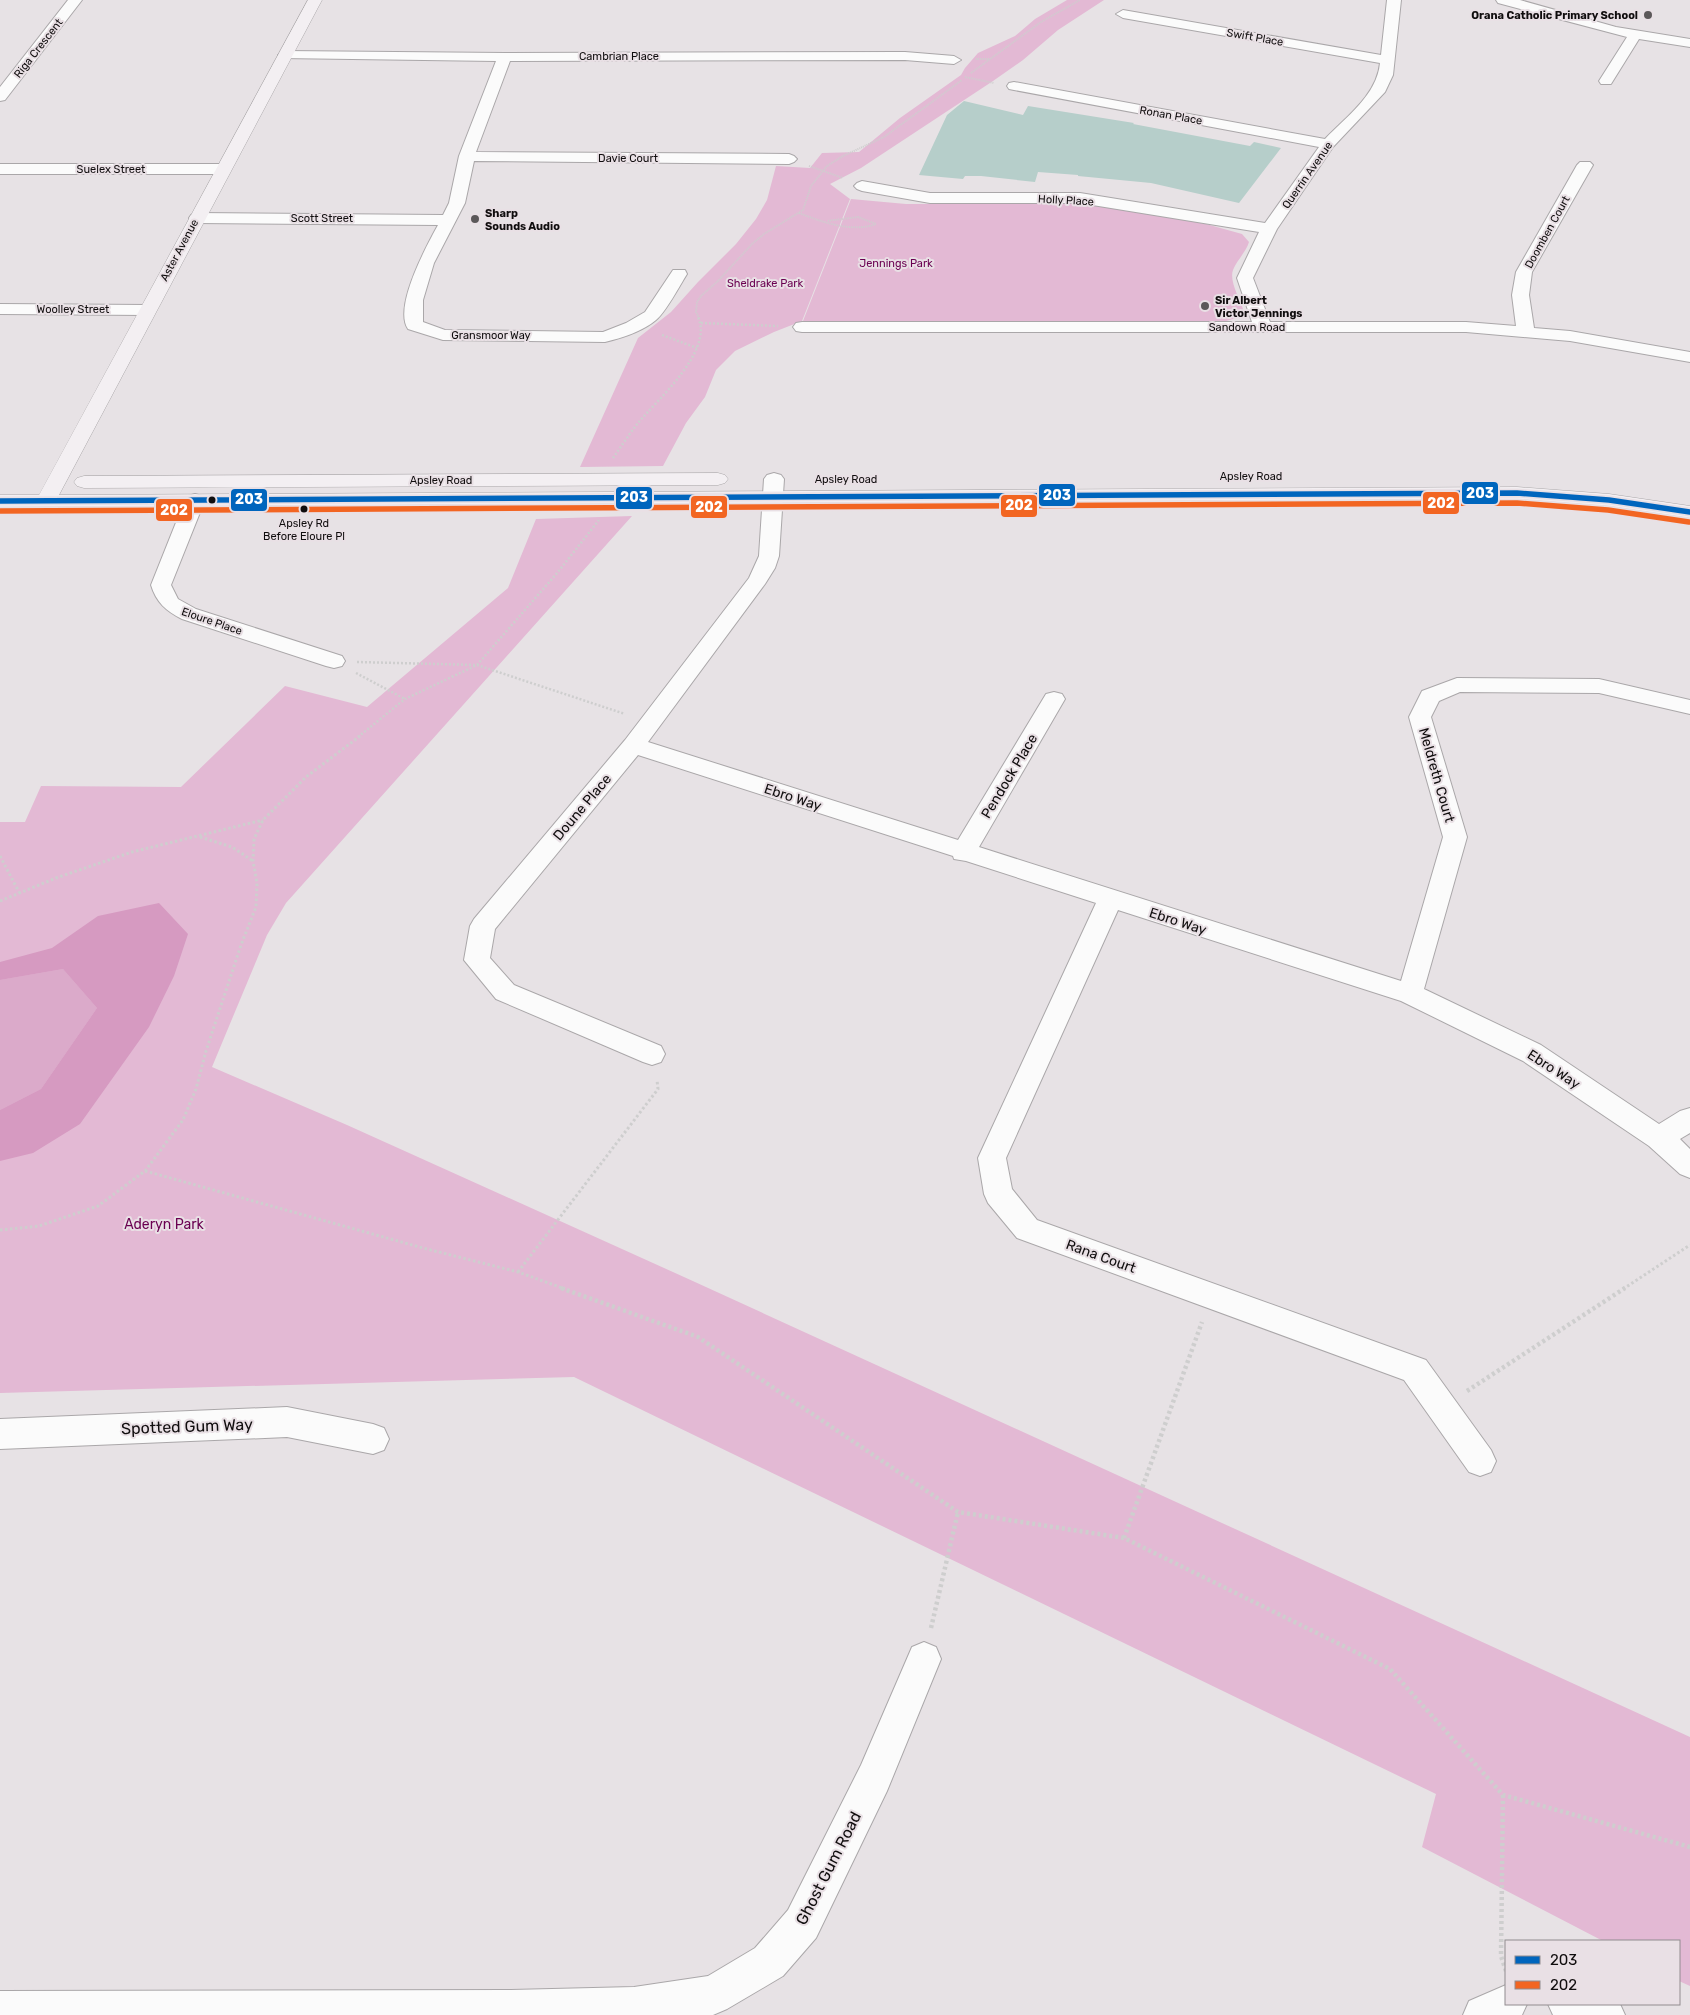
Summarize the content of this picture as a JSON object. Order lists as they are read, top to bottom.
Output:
{
  "streets": {
    "main road": ["Aster Avenue", "Apsley Road"],
    "street": [
      "Swift Place",
      "Riga Crescent",
      "Cambrian Place",
      "Ronan Place",
      "Davie Court",
      "Suelex Street",
      "Querrin Avenue",
      "Holly Place",
      "Scott Street",
      "Doomben Court",
      "Woolley Street",
      "Sandown Road",
      "Gransmoor Way",
      "Eloure Place",
      "Meldreth Court",
      "Pendock Place",
      "Ebro Way",
      "Doune Place",
      "Rana Court",
      "Spotted Gum Way",
      "Ghost Gum Road"
    ]
  },
  "crossings": [
    ["Swift Place", "Querrin Avenue"],
    ["Cambrian Place", "Aster Avenue"],
    ["Cambrian Place", "Gransmoor Way"],
    ["Ronan Place", "Querrin Avenue"],
    ["Davie Court", "Gransmoor Way"],
    ["Suelex Street", "Aster Avenue"],
    ["Querrin Avenue", "Holly Place"],
    ["Querrin Avenue", "Sandown Road"],
    ["Scott Street", "Aster Avenue"],
    ["Scott Street", "Gransmoor Way"],
    ["Doomben Court", "Sandown Road"],
    ["Aster Avenue", "Woolley Street"],
    ["Aster Avenue", "Apsley Road"],
    ["Apsley Road", "Eloure Place"],
    ["Apsley Road", "Doune Place"],
    ["Meldreth Court", "Ebro Way"],
    ["Pendock Place", "Ebro Way"],
    ["Ebro Way", "Doune Place"],
    ["Ebro Way", "Rana Court"]
  ],
  "parks": ["Jennings Park", "Sheldrake Park", "Aderyn Park"],
  "places": [
    "Orana Catholic Primary School",
    "Sharp Sounds Audio",
    "Sir Albert Victor Jennings",
    "Apsley Rd Before Eloure Pl"
  ],
  "lines": ["transit line 203", "transit line 202"],
  "legend": ["203", "202"]
}
